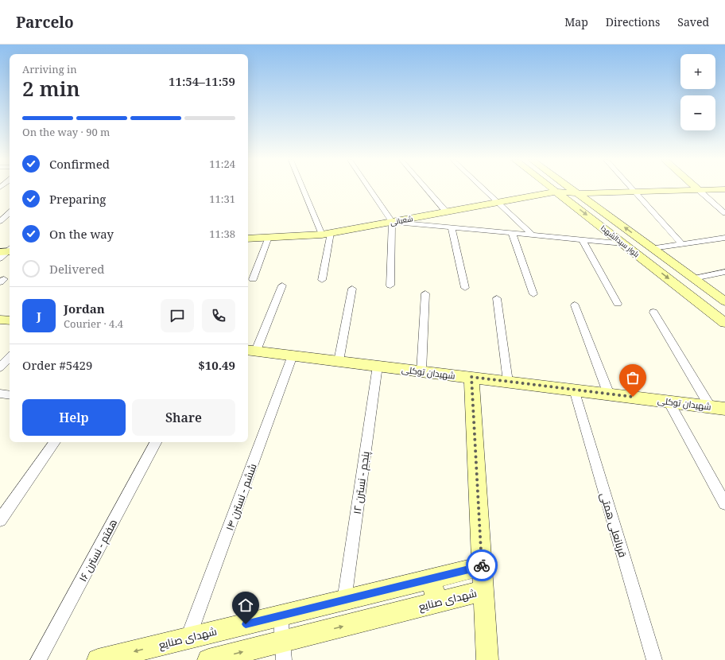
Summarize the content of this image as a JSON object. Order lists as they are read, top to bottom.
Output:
{
  "streets": {
    "street": [
      "شعبانی",
      "بلوار سیدالشهدا",
      "شهیدان توکلی",
      "پنجم - نسترن ۱۲",
      "ششم - نسترن ۱۴",
      "قربانعلی همتی",
      "هفتم - نسترن ۱۶",
      "شهدای صنایع"
    ]
  },
  "crossings": [
    ["شعبانی", "بلوار سیدالشهدا"],
    ["شهیدان توکلی", "پنجم - نسترن ۱۲"],
    ["شهیدان توکلی", "ششم - نسترن ۱۴"],
    ["شهیدان توکلی", "قربانعلی همتی"],
    ["پنجم - نسترن ۱۲", "شهدای صنایع"],
    ["ششم - نسترن ۱۴", "شهدای صنایع"]
  ],
  "page": {
    "header": "Parcelo",
    "nav": ["Map", "Directions", "Saved"],
    "map_buttons": ["+", "−"],
    "heading": ["2 min", "Arriving in", "11:54–11:59"],
    "panel": [
      "Jordan",
      "Courier · 4.4",
      "Order #5429",
      "$10.49"
    ],
    "bar": "On the way · 90 m",
    "list": [
      ["Confirmed", "11:24"],
      ["Preparing", "11:31"],
      ["On the way", "11:38"],
      "Delivered"
    ],
    "round": "J",
    "buttons": ["Help", "Share"]
  }
}
